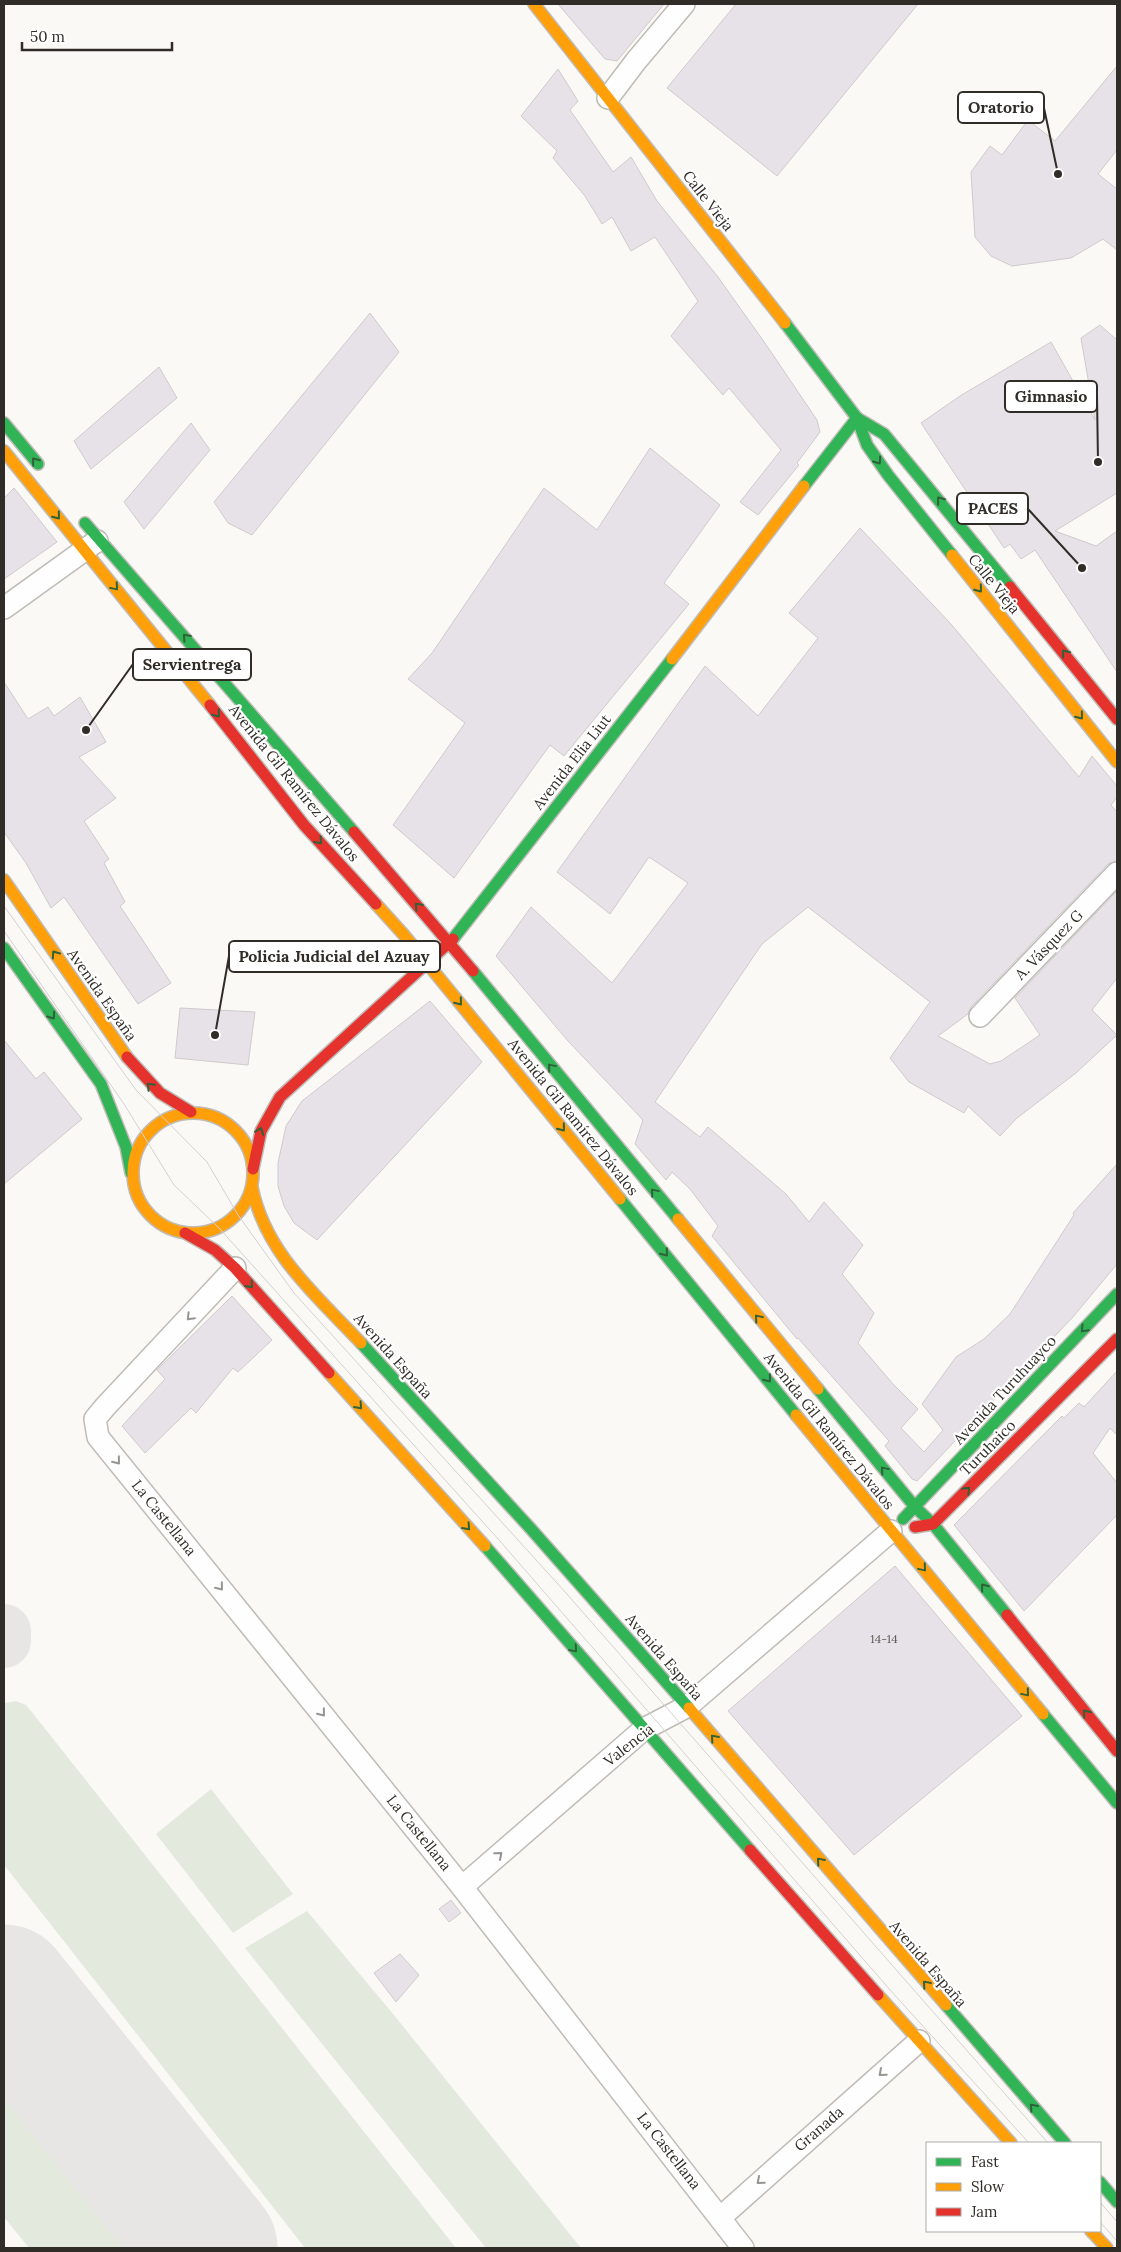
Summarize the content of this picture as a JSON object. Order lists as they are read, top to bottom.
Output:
{
  "streets": {
    "main road": [
      "Calle Vieja",
      "Avenida Elia Liut",
      "Avenida Gil Ramírez Dávalos",
      "Avenida España",
      "Avenida Turuhuayco",
      "Turuhaico"
    ],
    "street": [
      "A. Vásquez G",
      "La Castellana",
      "Valencia",
      "Granada"
    ]
  },
  "crossings": [
    ["Calle Vieja", "Avenida Elia Liut"],
    ["Avenida Elia Liut", "Avenida Gil Ramírez Dávalos"],
    ["Avenida Elia Liut", "Avenida España"],
    ["Avenida Gil Ramírez Dávalos", "Avenida Turuhuayco"],
    ["Avenida Gil Ramírez Dávalos", "Turuhaico"],
    ["Avenida Gil Ramírez Dávalos", "Valencia"],
    ["Avenida España", "Valencia"],
    ["La Castellana", "Valencia"],
    ["La Castellana", "Granada"]
  ],
  "one_way": [
    "Avenida Turuhuayco",
    "Turuhaico",
    "La Castellana",
    "Valencia",
    "Granada"
  ],
  "places": [
    "Oratorio",
    "Gimnasio",
    "PACES",
    "Servientrega",
    "Policia Judicial del Azuay"
  ],
  "house_numbers": ["14-14"],
  "legend": ["Fast", "Slow", "Jam"],
  "scale_bar": "50 m"
}
